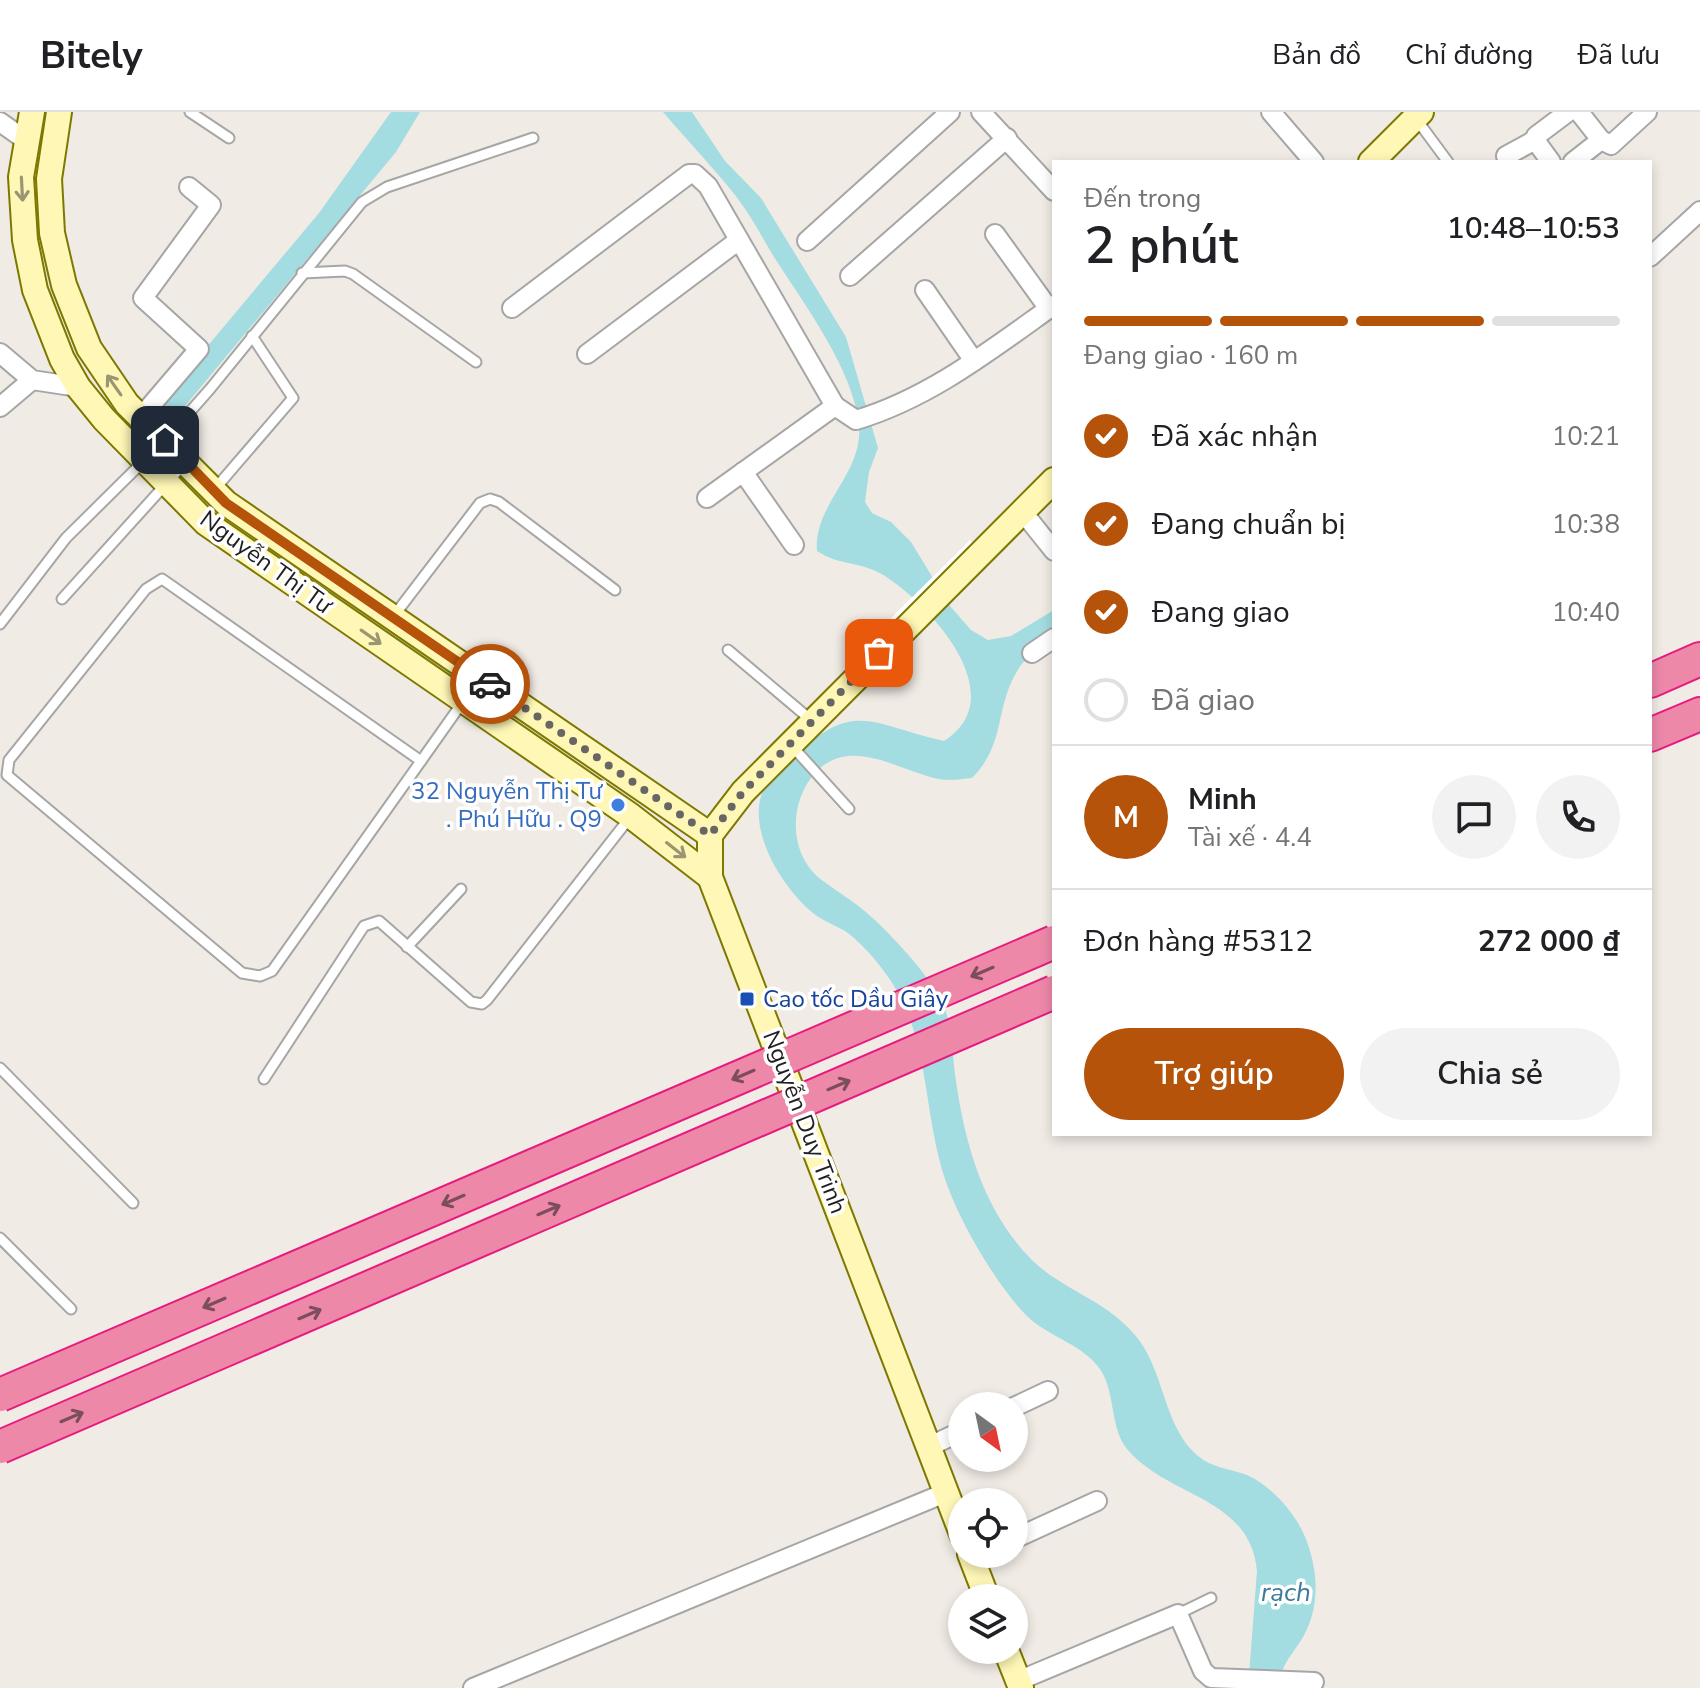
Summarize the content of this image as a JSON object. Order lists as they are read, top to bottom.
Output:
{
  "streets": {
    "street": ["Nguyễn Thị Tư", "Nguyễn Duy Trinh"]
  },
  "crossings": [
    ["Nguyễn Thị Tư", "Nguyễn Duy Trinh"]
  ],
  "water": ["rạch"],
  "places": {
    "other": ["32 Nguyễn Thị Tư . Phú Hữu . Q9"],
    "transit": ["Cao tốc Dầu Giây"]
  },
  "north": "bottom right",
  "page": {
    "header": "Bitely",
    "nav": ["Bản đồ", "Chỉ đường", "Đã lưu"],
    "heading": ["2 phút", "Đến trong", "10:48–10:53"],
    "panel": [
      "Minh",
      "Tài xế · 4.4",
      "Đơn hàng #5312",
      "272 000 ₫"
    ],
    "bar": "Đang giao · 160 m",
    "list": [
      ["Đã xác nhận", "10:21"],
      ["Đang chuẩn bị", "10:38"],
      ["Đang giao", "10:40"],
      "Đã giao"
    ],
    "round": "M",
    "buttons": ["Trợ giúp", "Chia sẻ"]
  }
}
